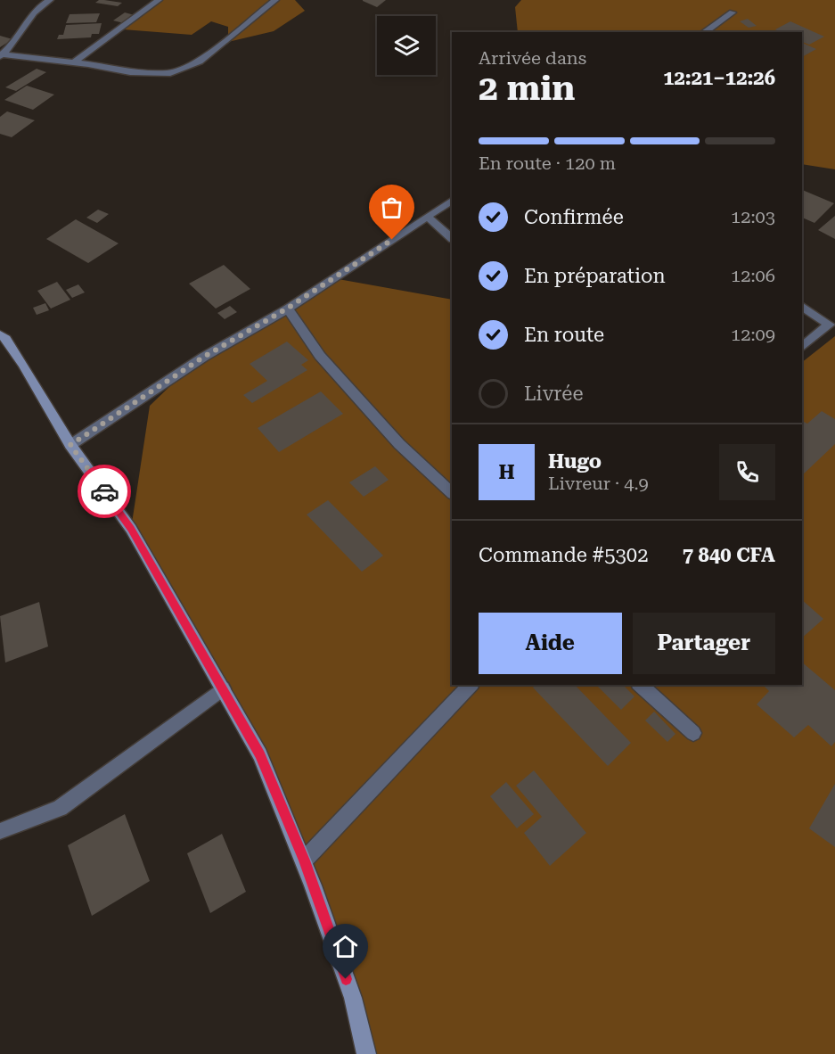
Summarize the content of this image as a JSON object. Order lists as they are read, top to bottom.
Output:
{
  "page": {
    "heading": ["2 min", "Arrivée dans", "12:21–12:26"],
    "panel": [
      "Hugo",
      "Livreur · 4.9",
      "Commande #5302",
      "7 840 CFA"
    ],
    "bar": "En route · 120 m",
    "list": [
      ["Confirmée", "12:03"],
      ["En préparation", "12:06"],
      ["En route", "12:09"],
      "Livrée"
    ],
    "round": "H",
    "buttons": ["Aide", "Partager"]
  }
}
